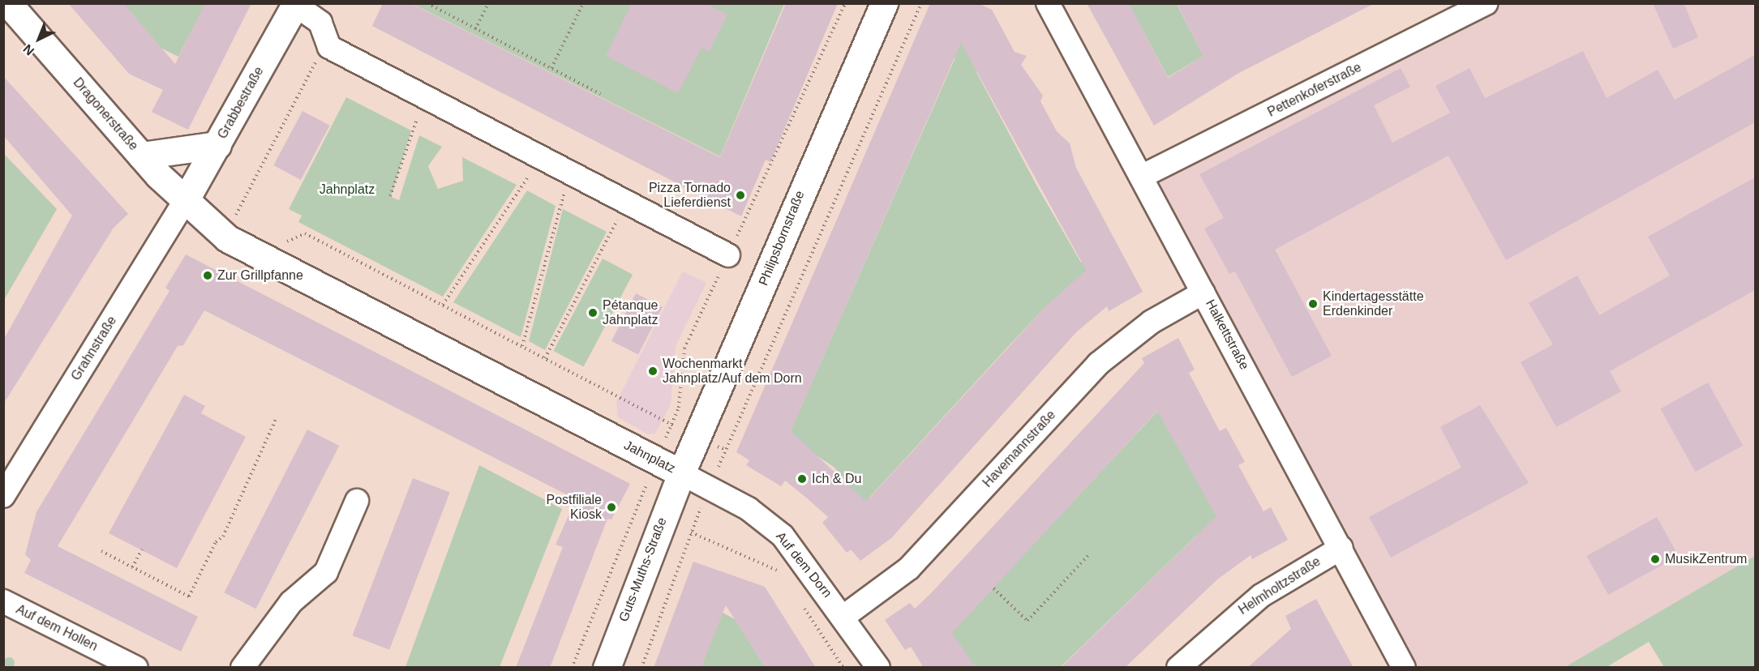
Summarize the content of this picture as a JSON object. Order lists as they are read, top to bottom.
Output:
{
  "streets": {
    "street": [
      "Pettenkoferstraße",
      "Grabbestraße",
      "Dragonerstraße",
      "Philipsbornstraße",
      "Halkettstraße",
      "Grahnstraße",
      "Havemannstraße",
      "Jahnplatz",
      "Auf dem Dorn",
      "Guts-Muths-Straße",
      "Helmholtzstraße",
      "Auf dem Hollen"
    ]
  },
  "crossings": [
    ["Pettenkoferstraße", "Halkettstraße"],
    ["Grabbestraße", "Dragonerstraße"],
    ["Grabbestraße", "Grahnstraße"],
    ["Grabbestraße", "Jahnplatz"],
    ["Dragonerstraße", "Grahnstraße"],
    ["Dragonerstraße", "Jahnplatz"],
    ["Philipsbornstraße", "Jahnplatz"],
    ["Philipsbornstraße", "Auf dem Dorn"],
    ["Philipsbornstraße", "Guts-Muths-Straße"],
    ["Halkettstraße", "Havemannstraße"],
    ["Halkettstraße", "Helmholtzstraße"],
    ["Grahnstraße", "Jahnplatz"],
    ["Havemannstraße", "Auf dem Dorn"],
    ["Jahnplatz", "Auf dem Dorn"],
    ["Jahnplatz", "Guts-Muths-Straße"],
    ["Auf dem Dorn", "Guts-Muths-Straße"]
  ],
  "parks": ["Jahnplatz"],
  "places": [
    "Pizza Tornado Lieferdienst",
    "Zur Grillpfanne",
    "Kindertagesstätte Erdenkinder",
    "Pétanque Jahnplatz",
    "Wochenmarkt Jahnplatz/Auf dem Dorn",
    "Ich & Du",
    "Postfiliale Kiosk",
    "MusikZentrum"
  ],
  "north": "bottom left"
}
